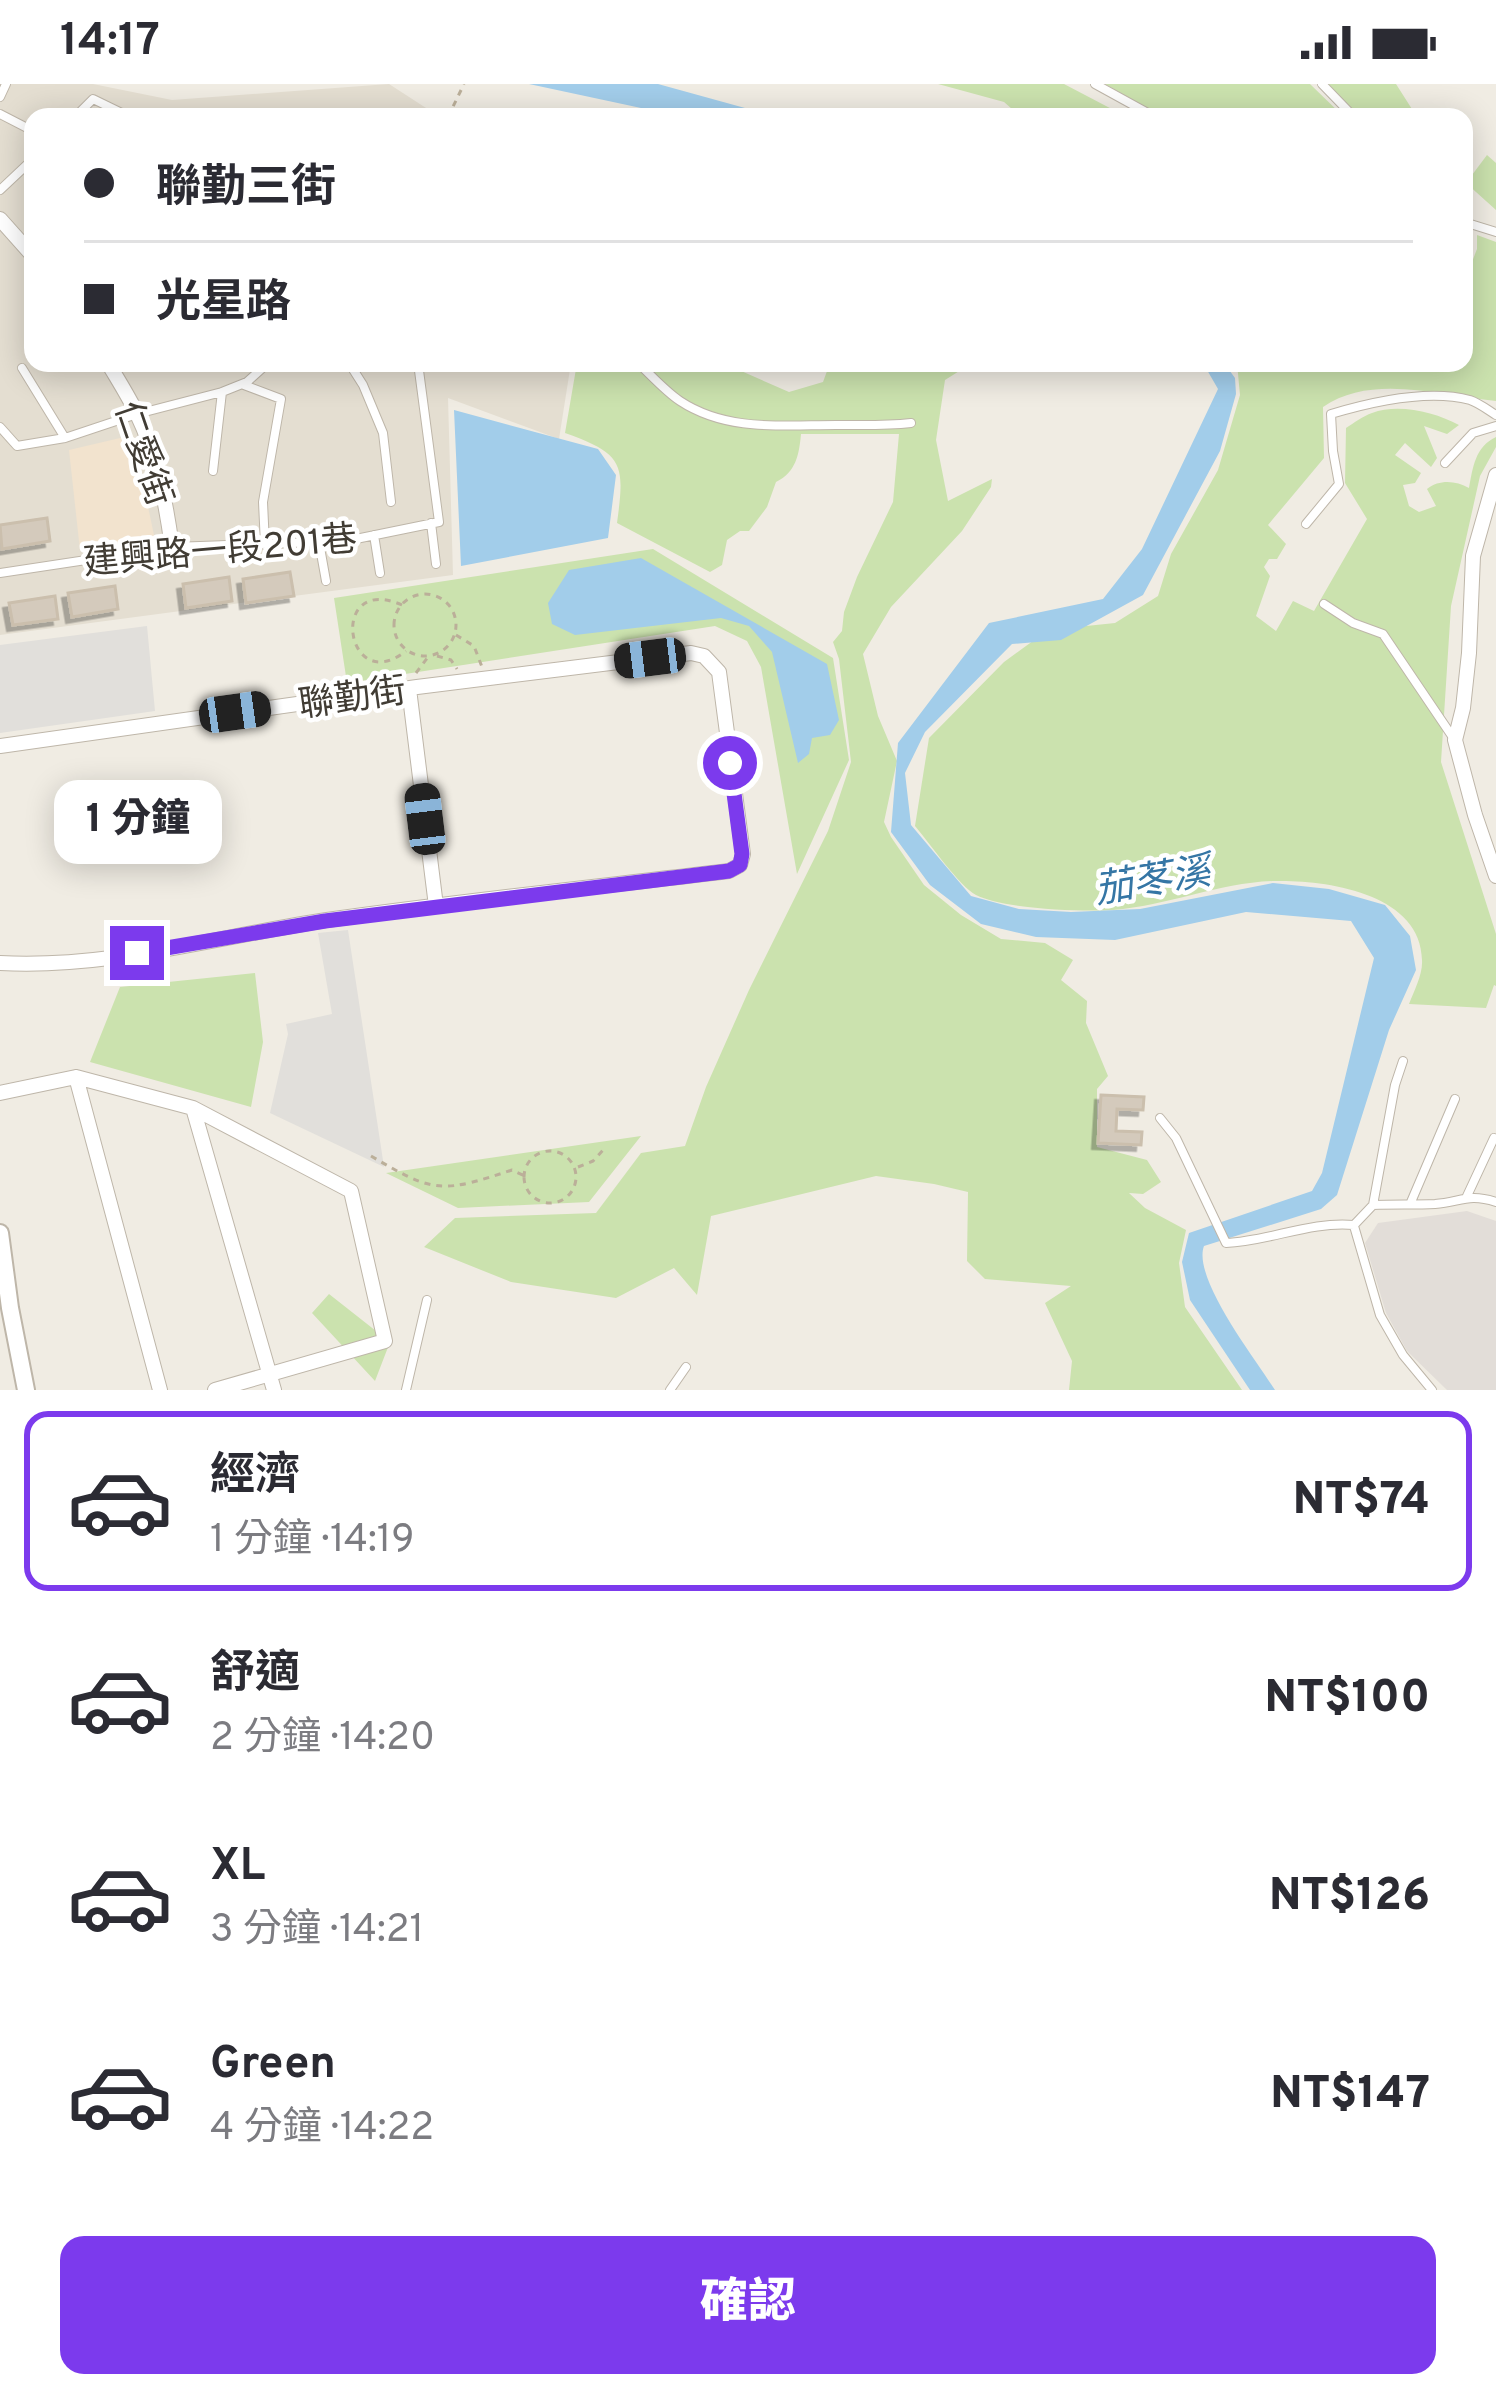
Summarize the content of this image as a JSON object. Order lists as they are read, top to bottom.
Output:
{
  "streets": {
    "street": ["仁愛街", "聯勤街"],
    "lane": ["建興路一段201巷"]
  },
  "crossings": [
    ["仁愛街", "建興路一段201巷"]
  ],
  "water": ["茄苳溪"],
  "page": {
    "status": "14:17",
    "banner": ["聯勤三街", "光星路"],
    "bubble": "1 分鐘",
    "list": [
      {
        "name": "經濟",
        "note": "1 分鐘 · 14:19",
        "value": "NT$74"
      },
      {
        "name": "舒適",
        "note": "2 分鐘 · 14:20",
        "value": "NT$100"
      },
      {
        "name": "XL",
        "note": "3 分鐘 · 14:21",
        "value": "NT$126"
      },
      {
        "name": "Green",
        "note": "4 分鐘 · 14:22",
        "value": "NT$147"
      }
    ],
    "buttons": "確認"
  }
}
